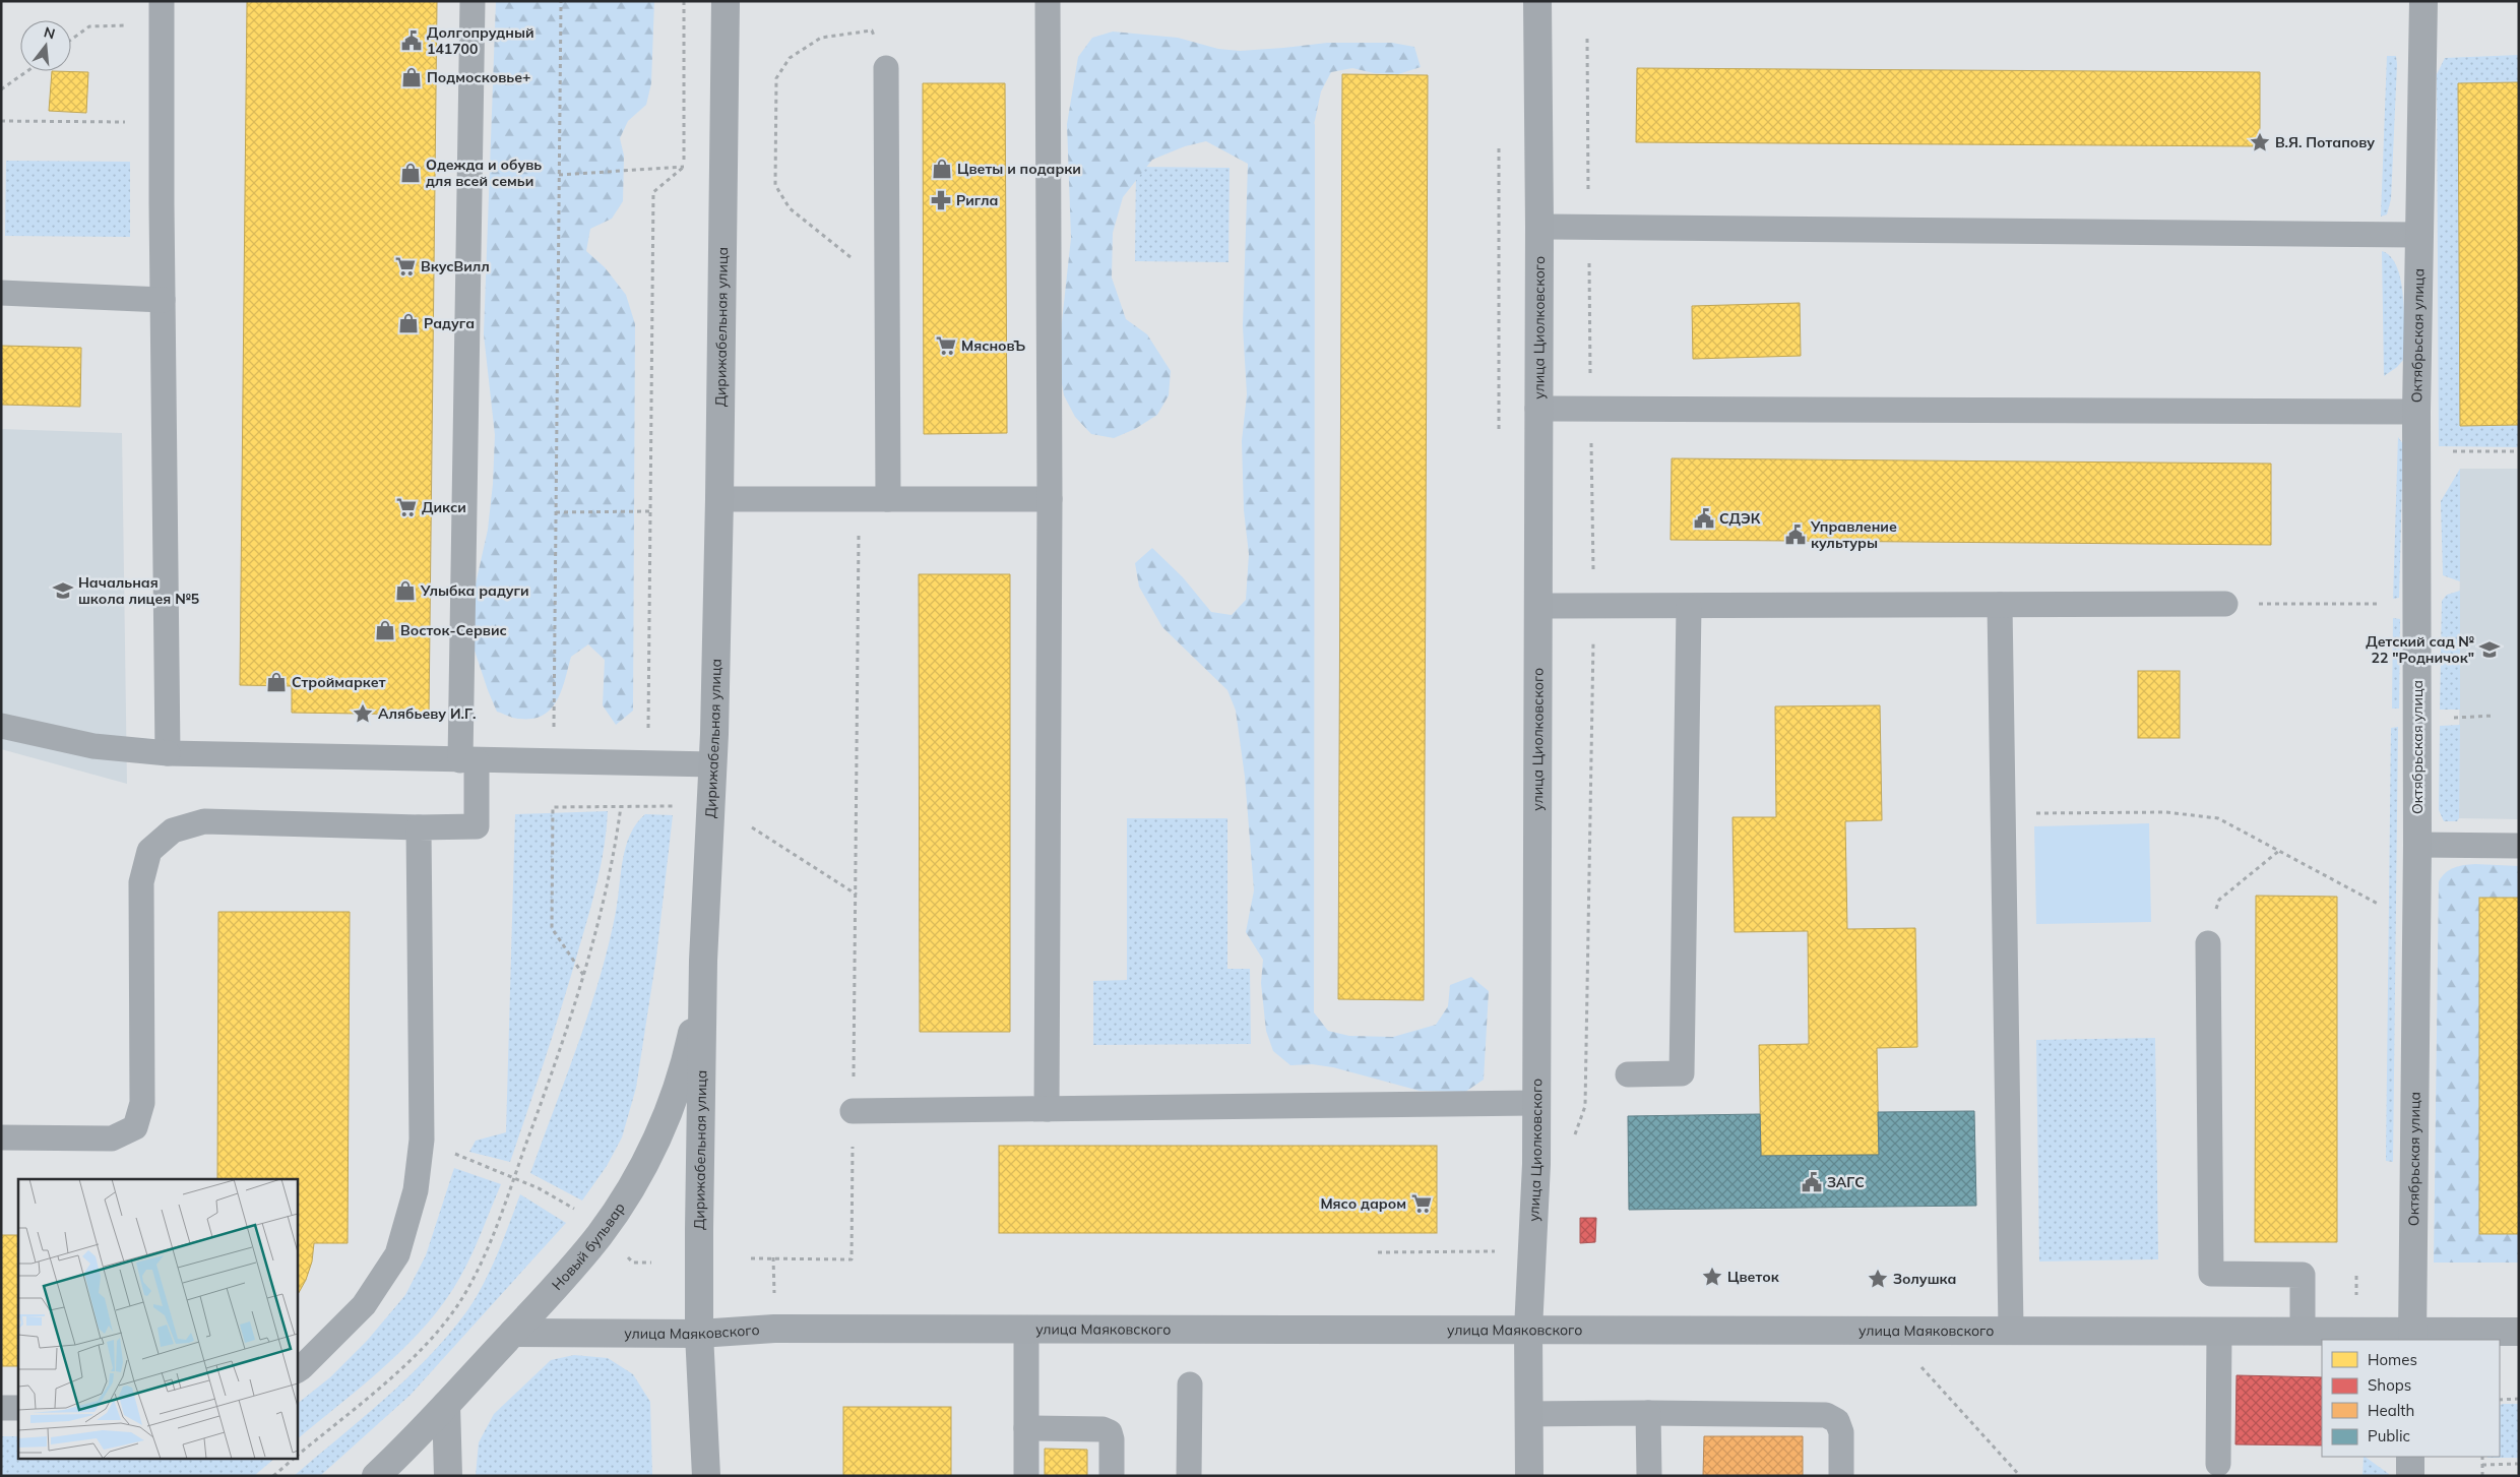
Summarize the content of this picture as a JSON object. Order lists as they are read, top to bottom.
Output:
{
  "streets": {
    "street": [
      "Дирижабельная улица",
      "улица Циолковского",
      "Октябрьская улица",
      "Новый бульвар",
      "улица Маяковского"
    ]
  },
  "crossings": [
    ["Дирижабельная улица", "Новый бульвар"],
    ["Дирижабельная улица", "улица Маяковского"],
    ["улица Циолковского", "улица Маяковского"],
    ["Октябрьская улица", "улица Маяковского"],
    ["Новый бульвар", "улица Маяковского"]
  ],
  "places": {
    "public building": [
      "Долгопрудный 141700",
      "СДЭК",
      "Управление культуры",
      "ЗАГС"
    ],
    "shop": [
      "Подмосковье+",
      "Цветы и подарки",
      "Одежда и обувь для всей семьи",
      "Радуга",
      "Улыбка радуги",
      "Восток-Сервис",
      "Строймаркет"
    ],
    "place": [
      "В.Я. Потапову",
      "Алябьеву И.Г.",
      "Цветок",
      "Золушка"
    ],
    "pharmacy": ["Ригла"],
    "supermarket": [
      "ВкусВилл",
      "МясновЪ",
      "Дикси",
      "Мясо даром"
    ],
    "school or university": ["Начальная школа лицея №5", "Детский сад № 22 \"Родничок\""]
  },
  "legend": [
    "Homes",
    "Shops",
    "Health",
    "Public"
  ],
  "north": "top"
}
